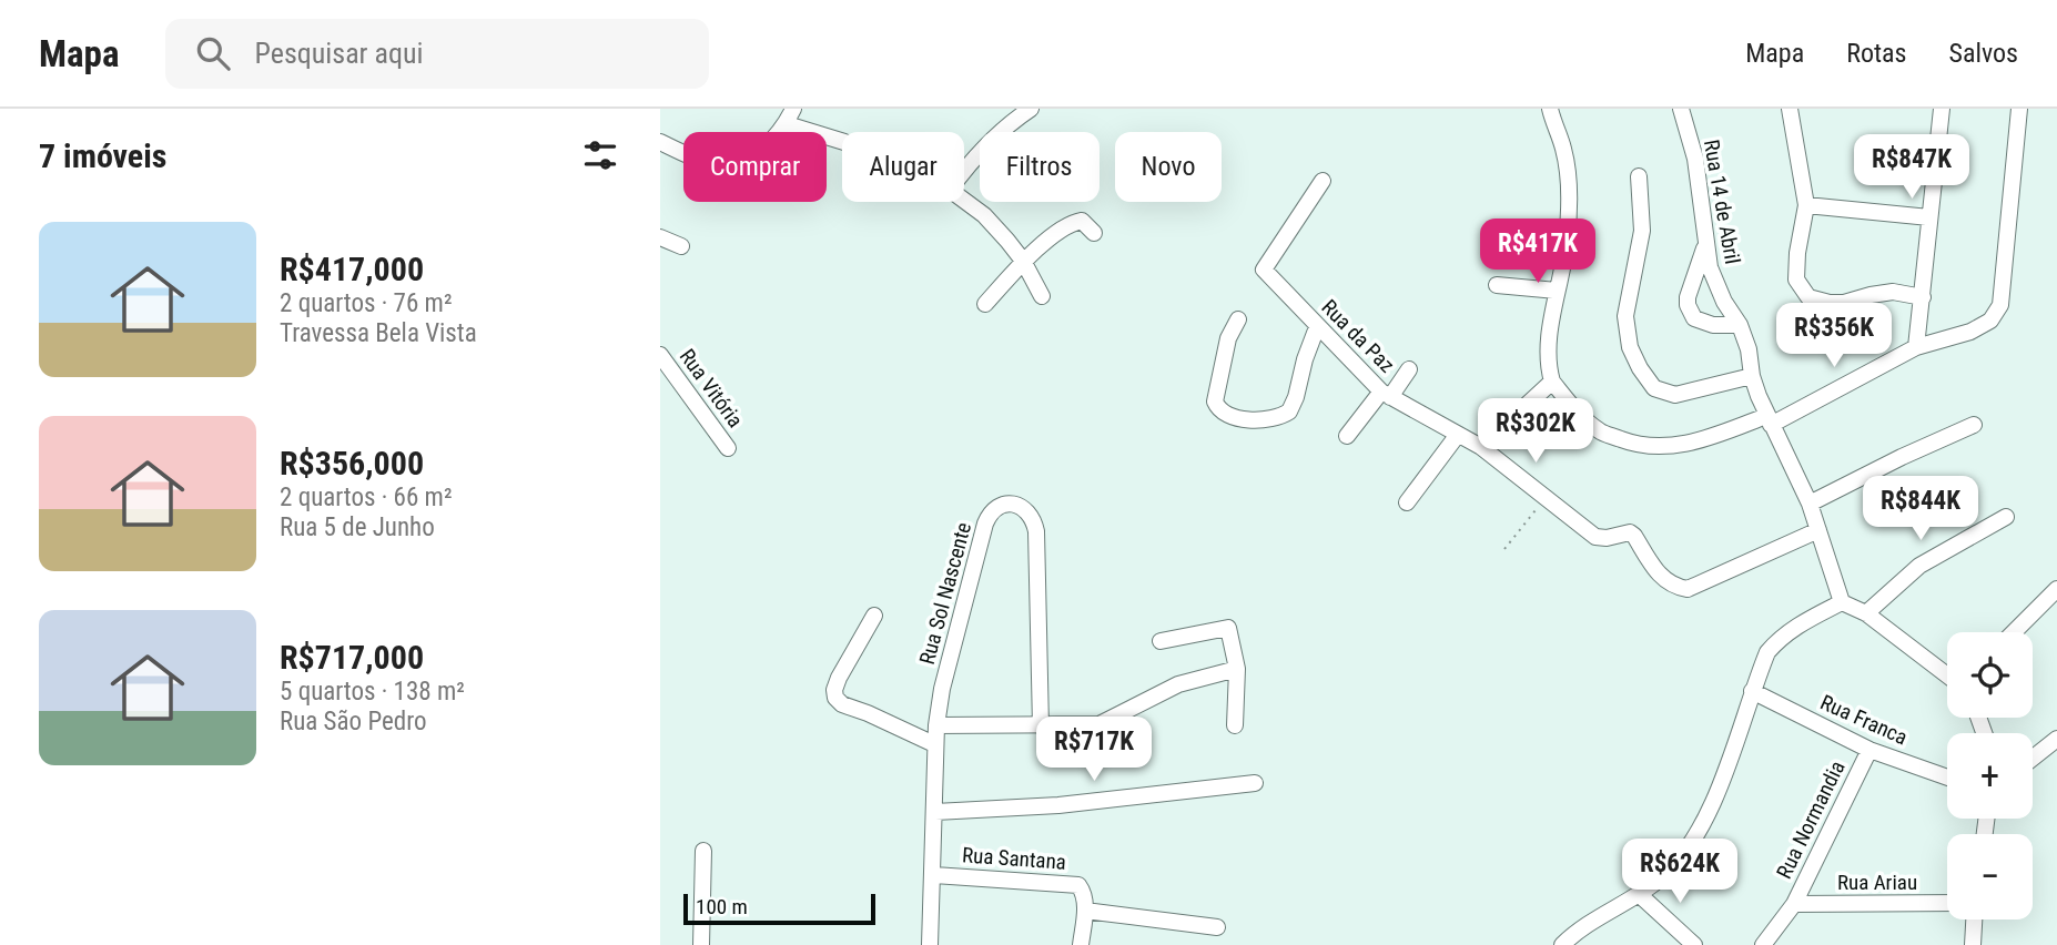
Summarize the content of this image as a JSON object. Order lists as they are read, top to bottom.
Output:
{
  "streets": {
    "street": [
      "Rua 14 de Abril",
      "Rua da Paz",
      "Rua Vitória",
      "Rua Sol Nascente",
      "Rua Franca",
      "Rua Normandia",
      "Rua Santana",
      "Rua Ariau"
    ]
  },
  "crossings": [
    ["Rua 14 de Abril", "Rua da Paz"],
    ["Rua Sol Nascente", "Rua Santana"],
    ["Rua Franca", "Rua Normandia"],
    ["Rua Normandia", "Rua Ariau"]
  ],
  "scale_bar": "100 m",
  "page": {
    "header": "Mapa",
    "search": "Pesquisar aqui",
    "nav": ["Mapa", "Rotas", "Salvos"],
    "heading": "7 imóveis",
    "chip": [
      "Comprar",
      "Alugar",
      "Filtros",
      "Novo"
    ],
    "price": [
      "R$847K",
      "R$417K",
      "R$356K",
      "R$302K",
      "R$844K",
      "R$717K",
      "R$624K"
    ],
    "list": [
      {
        "name": "R$417,000",
        "note": "2 quartos · 76 m² · Travessa Bela Vista"
      },
      {
        "name": "R$356,000",
        "note": "2 quartos · 66 m² · Rua 5 de Junho"
      },
      {
        "name": "R$717,000",
        "note": "5 quartos · 138 m² · Rua São Pedro"
      }
    ],
    "map_buttons": ["+", "−"],
    "scale": "100 m"
  }
}
